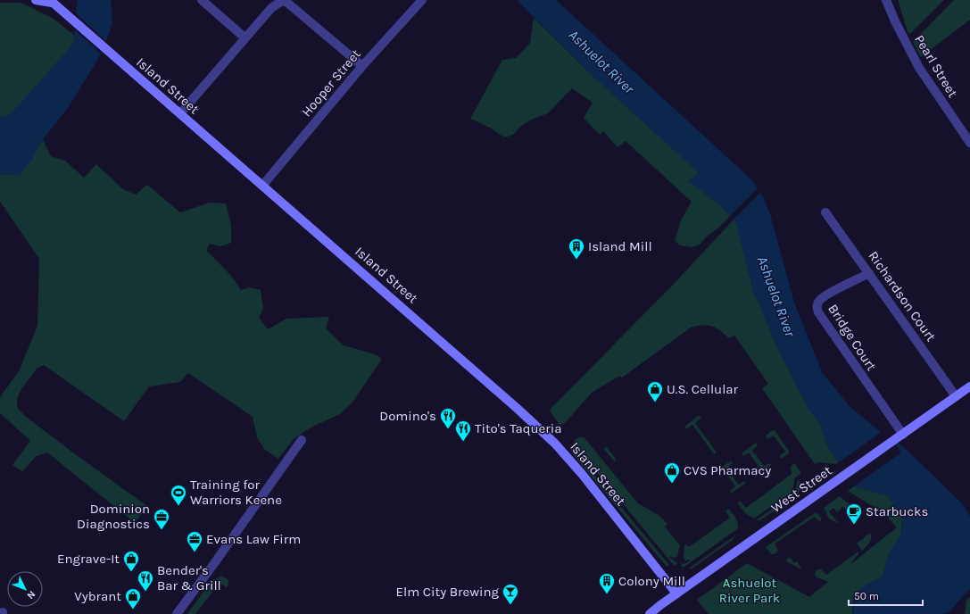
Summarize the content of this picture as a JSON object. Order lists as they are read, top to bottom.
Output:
{
  "streets": {
    "street": [
      "Pearl Street",
      "Hooper Street",
      "Island Street",
      "Richardson Court",
      "Bridge Court",
      "West Street"
    ]
  },
  "crossings": [
    ["Hooper Street", "Island Street"],
    ["Island Street", "West Street"],
    ["Richardson Court", "Bridge Court"],
    ["Richardson Court", "West Street"],
    ["Bridge Court", "West Street"]
  ],
  "water": ["Ashuelot River"],
  "parks": ["Ashuelot River Park"],
  "places": {
    "building": ["Island Mill", "Colony Mill"],
    "shop": [
      "U.S. Cellular",
      "CVS Pharmacy",
      "Engrave-It",
      "Vybrant"
    ],
    "restaurant": ["Domino's", "Tito's Taqueria", "Bender's Bar & Grill"],
    "sports": ["Training for Warriors Keene"],
    "cafe": ["Starbucks"],
    "office": ["Dominion Diagnostics", "Evans Law Firm"],
    "bar": ["Elm City Brewing"]
  },
  "scale_bar": "50 m",
  "north": "bottom right"
}
